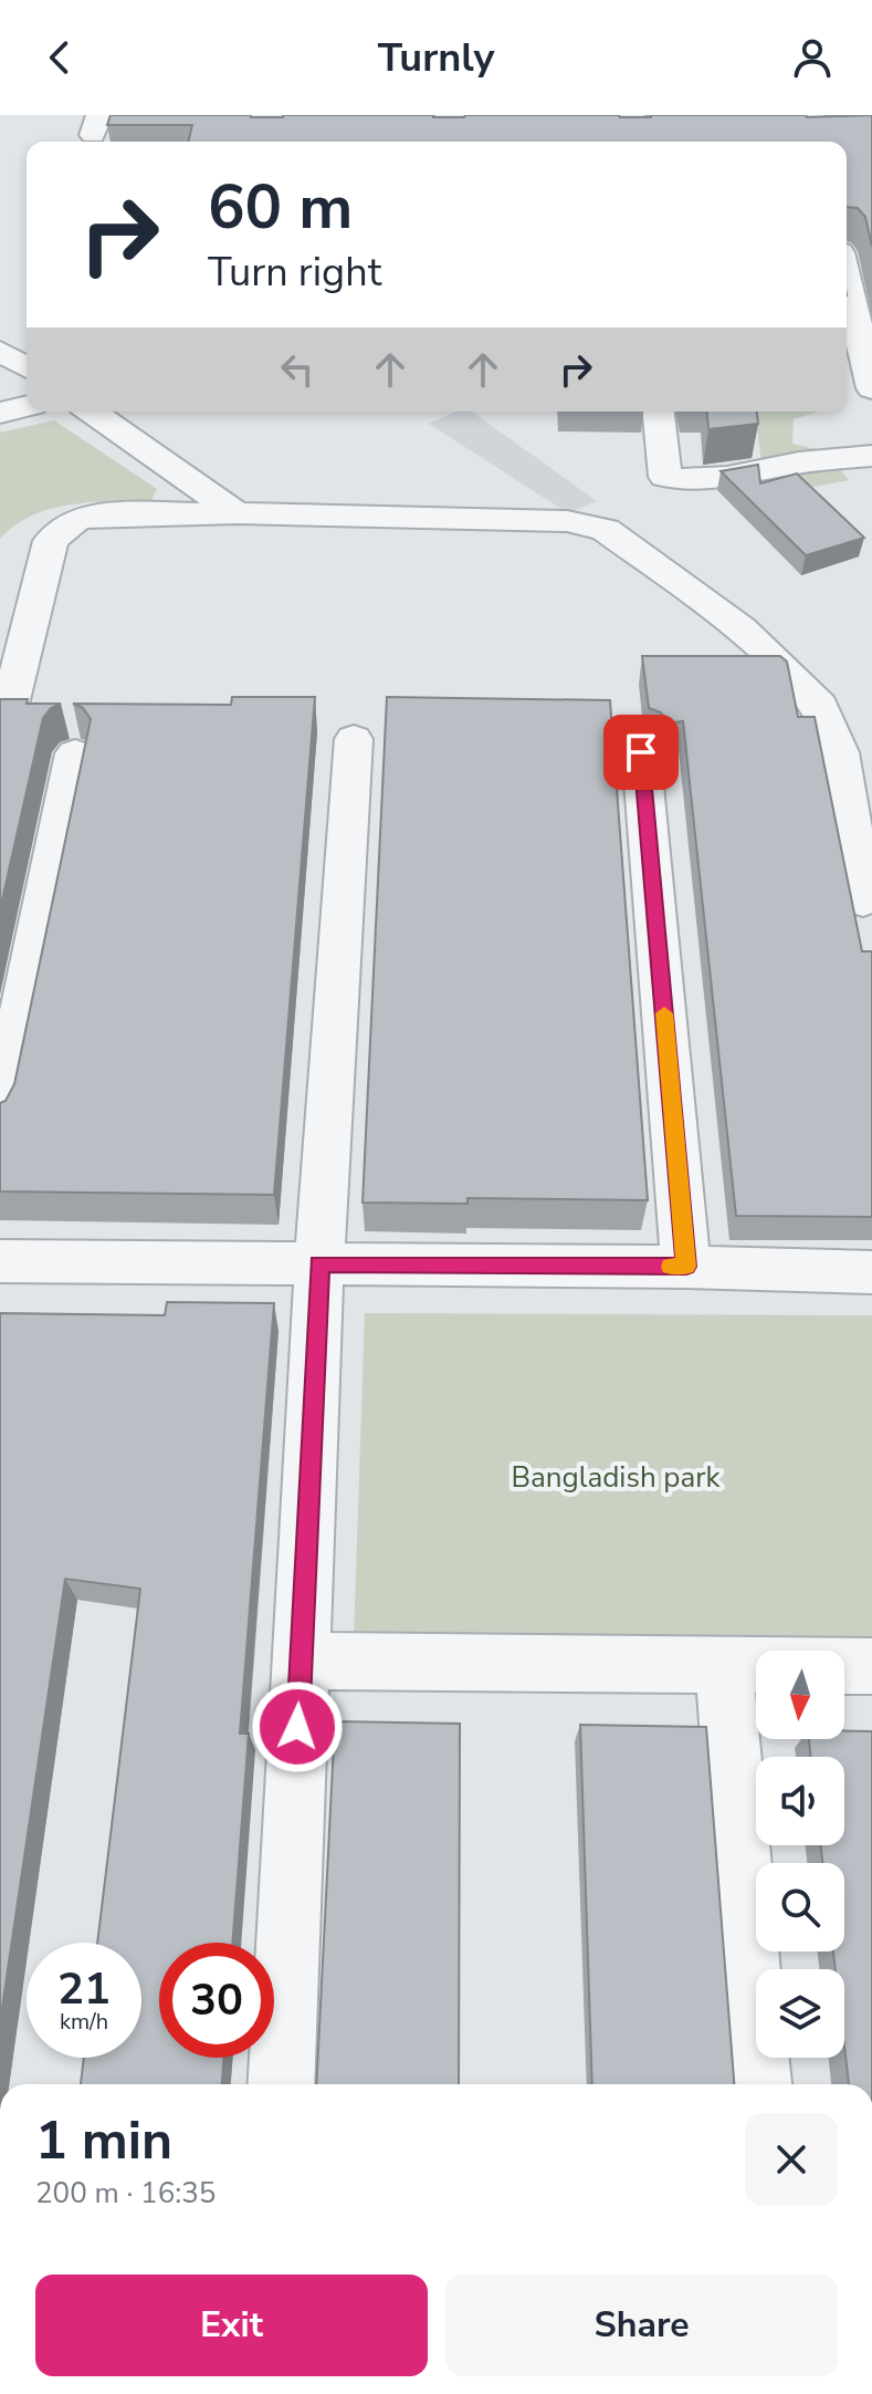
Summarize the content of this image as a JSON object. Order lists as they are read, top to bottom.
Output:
{
  "parks": ["Bangladish park"],
  "north": "bottom",
  "page": {
    "header": "Turnly",
    "turn": ["60 m", "Turn right"],
    "speed": "21 km/h",
    "limit": "30",
    "heading": ["1 min", "200 m · 16:35"],
    "buttons": ["Exit", "Share"]
  }
}
